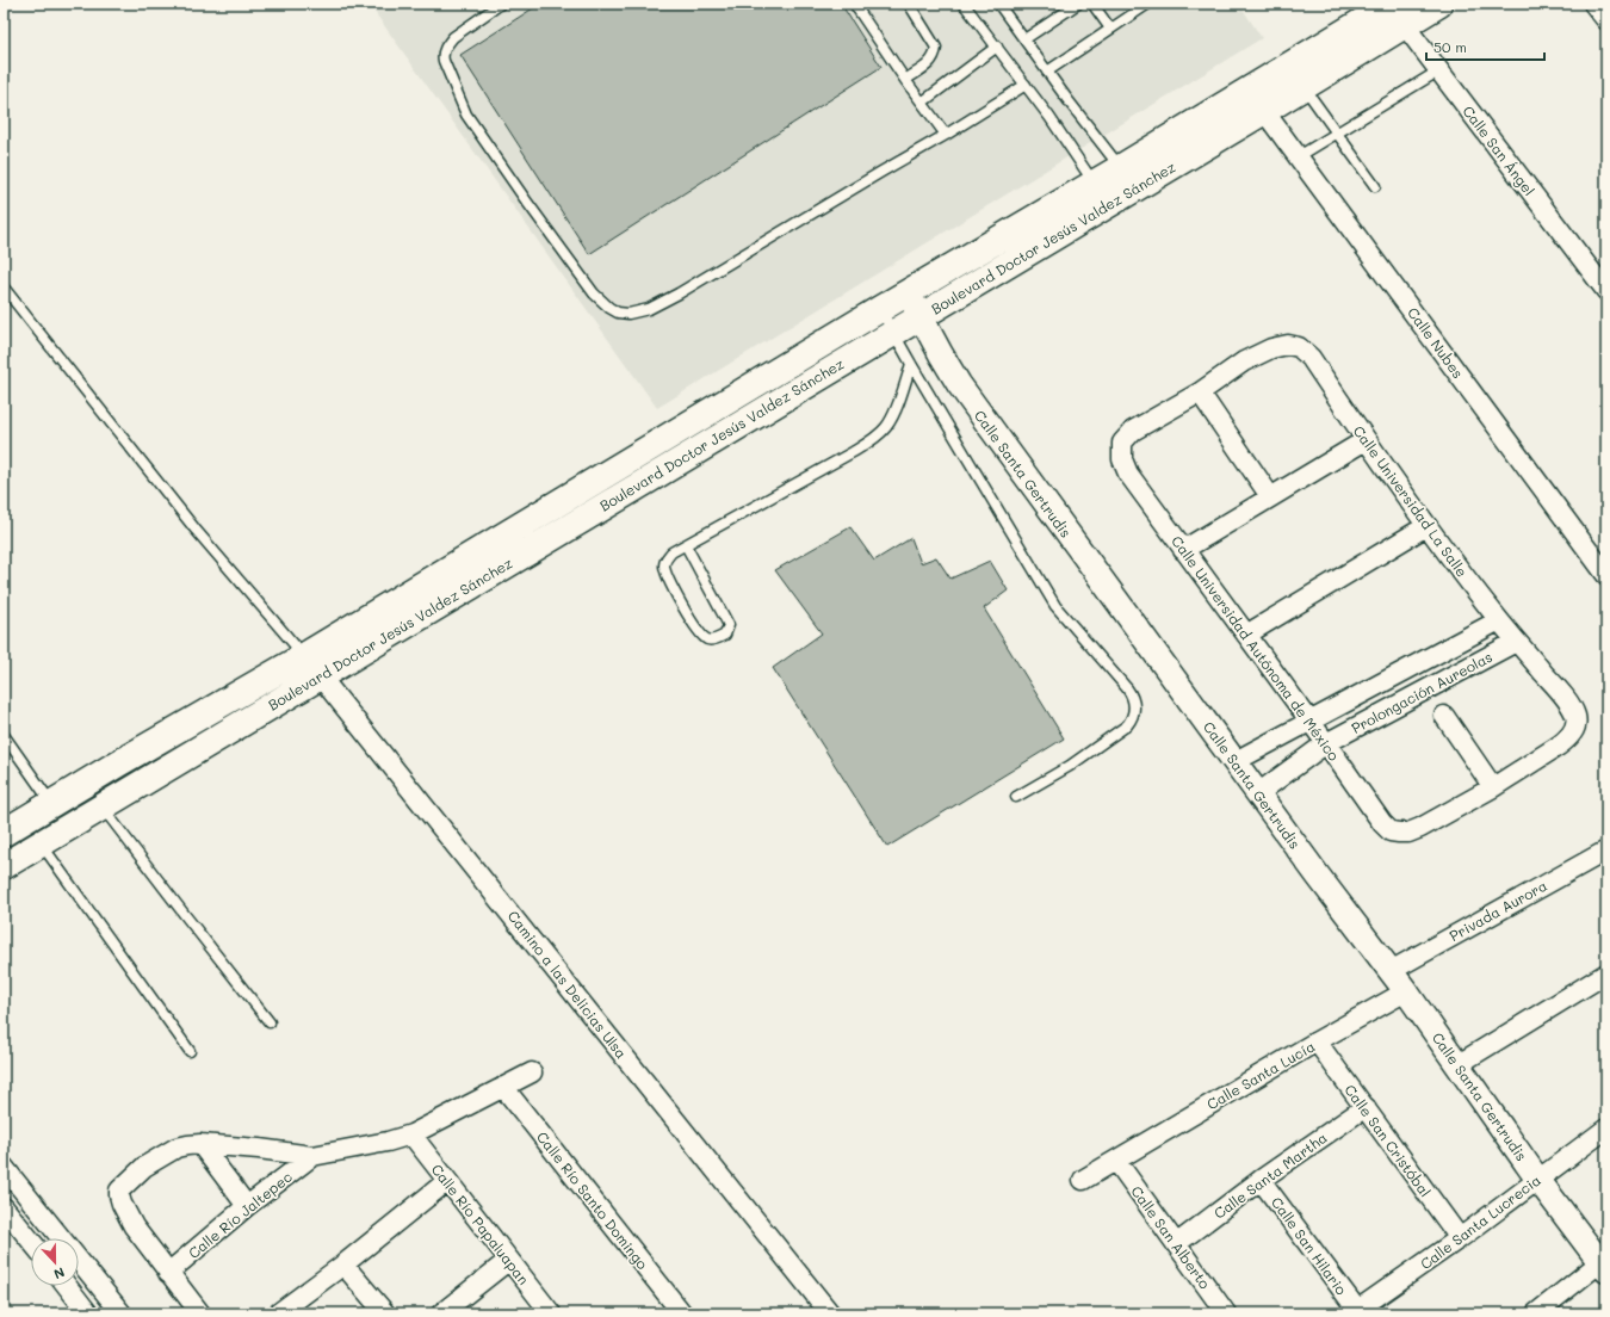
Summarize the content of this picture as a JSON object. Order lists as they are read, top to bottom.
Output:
{
  "streets": {
    "main road": ["Boulevard Doctor Jesús Valdez Sánchez"],
    "street": [
      "Calle San Ángel",
      "Calle Nubes",
      "Calle Santa Gertrudis",
      "Calle Universidad La Salle",
      "Calle Universidad Autónoma de México",
      "Prolongación Aureolas",
      "Privada Aurora",
      "Camino a las Delicias Ulsa",
      "Calle Santa Lucía",
      "Calle San Cristóbal",
      "Calle Santa Martha",
      "Calle Río Santo Domingo",
      "Calle Río Jaltepec",
      "Calle Santa Lucrecia",
      "Calle Río Papaluapan",
      "Calle San Alberto",
      "Calle San Hilario"
    ]
  },
  "crossings": [
    ["Calle San Ángel", "Boulevard Doctor Jesús Valdez Sánchez"],
    ["Boulevard Doctor Jesús Valdez Sánchez", "Calle Nubes"],
    ["Boulevard Doctor Jesús Valdez Sánchez", "Calle Santa Gertrudis"],
    ["Boulevard Doctor Jesús Valdez Sánchez", "Camino a las Delicias Ulsa"],
    ["Calle Santa Gertrudis", "Prolongación Aureolas"],
    ["Calle Santa Gertrudis", "Privada Aurora"],
    ["Calle Santa Gertrudis", "Calle Santa Lucía"],
    ["Calle Santa Gertrudis", "Calle Santa Lucrecia"],
    ["Calle Universidad La Salle", "Calle Universidad Autónoma de México"],
    ["Calle Universidad La Salle", "Prolongación Aureolas"],
    ["Calle Universidad Autónoma de México", "Prolongación Aureolas"],
    ["Calle Santa Lucía", "Calle San Cristóbal"],
    ["Calle Santa Lucía", "Calle San Alberto"],
    ["Calle San Cristóbal", "Calle Santa Martha"],
    ["Calle San Cristóbal", "Calle Santa Lucrecia"],
    ["Calle Santa Martha", "Calle San Alberto"],
    ["Calle Santa Martha", "Calle San Hilario"],
    ["Calle Santa Lucrecia", "Calle San Hilario"]
  ],
  "scale_bar": "50 m",
  "north": "bottom"
}
